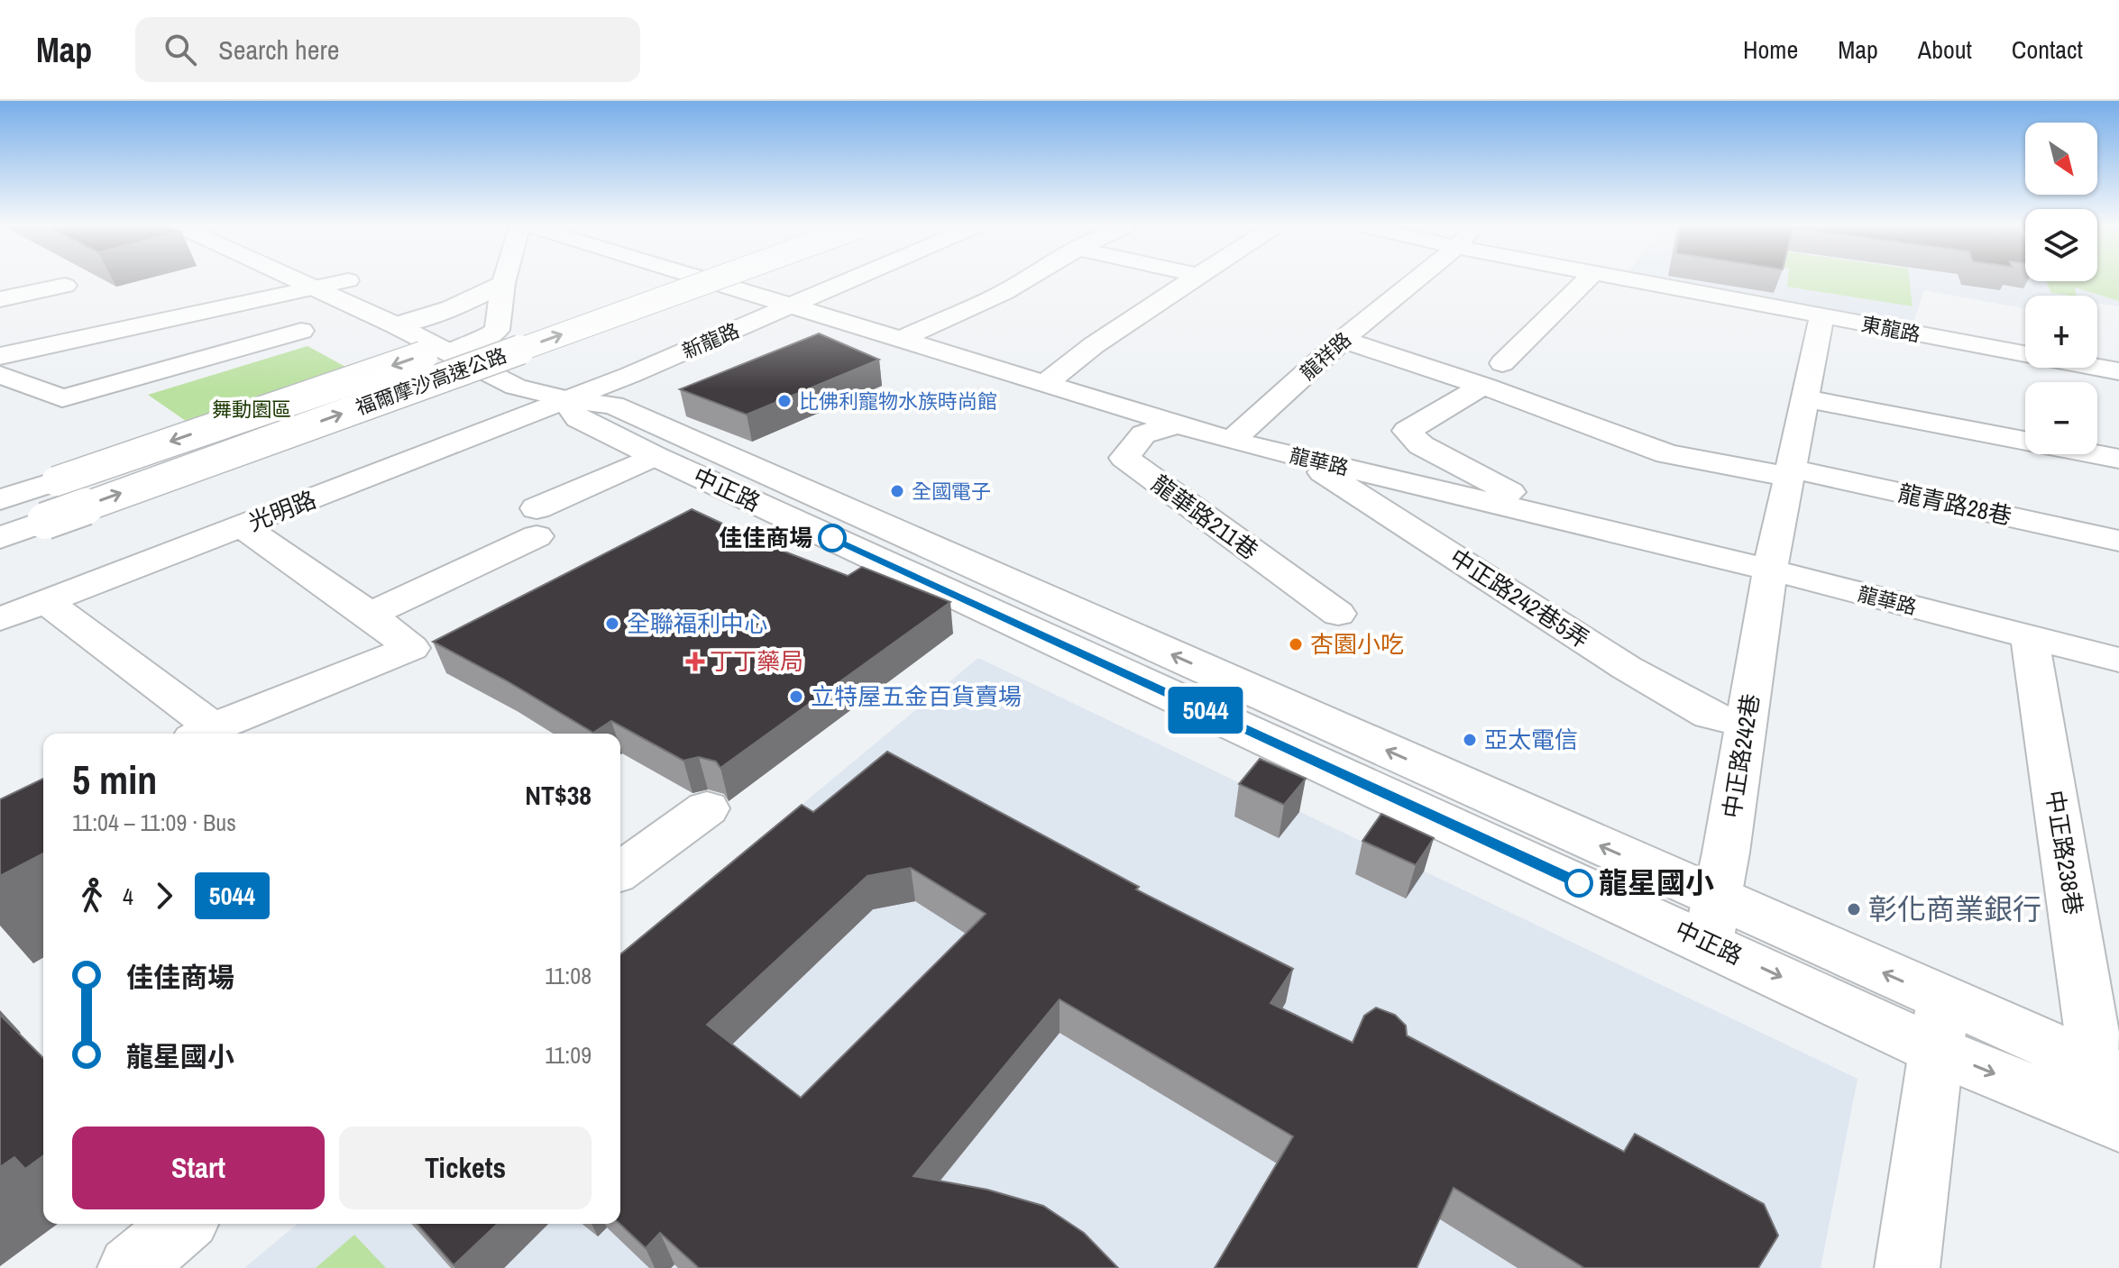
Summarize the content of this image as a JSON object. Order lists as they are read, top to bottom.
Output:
{
  "streets": {
    "main road": [
      "東龍路",
      "新龍路",
      "龍祥路",
      "福爾摩沙高速公路",
      "龍華路",
      "中正路",
      "龍青路28巷",
      "光明路",
      "龍華路211巷",
      "中正路242巷5弄",
      "中正路242巷",
      "中正路238巷"
    ]
  },
  "crossings": [
    ["東龍路", "中正路242巷"],
    ["新龍路", "龍華路"],
    ["新龍路", "中正路"],
    ["新龍路", "光明路"],
    ["龍祥路", "龍華路"],
    ["龍祥路", "龍青路28巷"],
    ["龍華路", "龍華路211巷"],
    ["龍華路", "中正路242巷5弄"],
    ["龍華路", "中正路242巷"],
    ["龍華路", "中正路238巷"],
    ["中正路", "光明路"],
    ["中正路", "中正路242巷"],
    ["中正路", "中正路238巷"],
    ["龍青路28巷", "中正路242巷"],
    ["中正路242巷5弄", "中正路242巷"]
  ],
  "parks": ["舞動園區"],
  "places": {
    "other": [
      "比佛利寵物水族時尚館",
      "全國電子",
      "佳佳商場",
      "全聯福利中心",
      "杏園小吃",
      "立特屋五金百貨賣場",
      "亞太電信",
      "龍星國小",
      "彰化商業銀行"
    ],
    "health": ["丁丁藥局"]
  },
  "lines": ["bus line 5044"],
  "north": "bottom right",
  "page": {
    "header": "Map",
    "search": "Search here",
    "nav": [
      "Home",
      "Map",
      "About",
      "Contact"
    ],
    "on_map": "5044",
    "map_buttons": ["+", "−"],
    "heading": ["5 min", "11:04 – 11:09 · Bus", "NT$38"],
    "legs": ["4", "5044"],
    "list": [
      {
        "name": "佳佳商場",
        "value": "11:08"
      },
      {
        "name": "龍星國小",
        "value": "11:09"
      }
    ],
    "buttons": ["Start", "Tickets"]
  }
}
